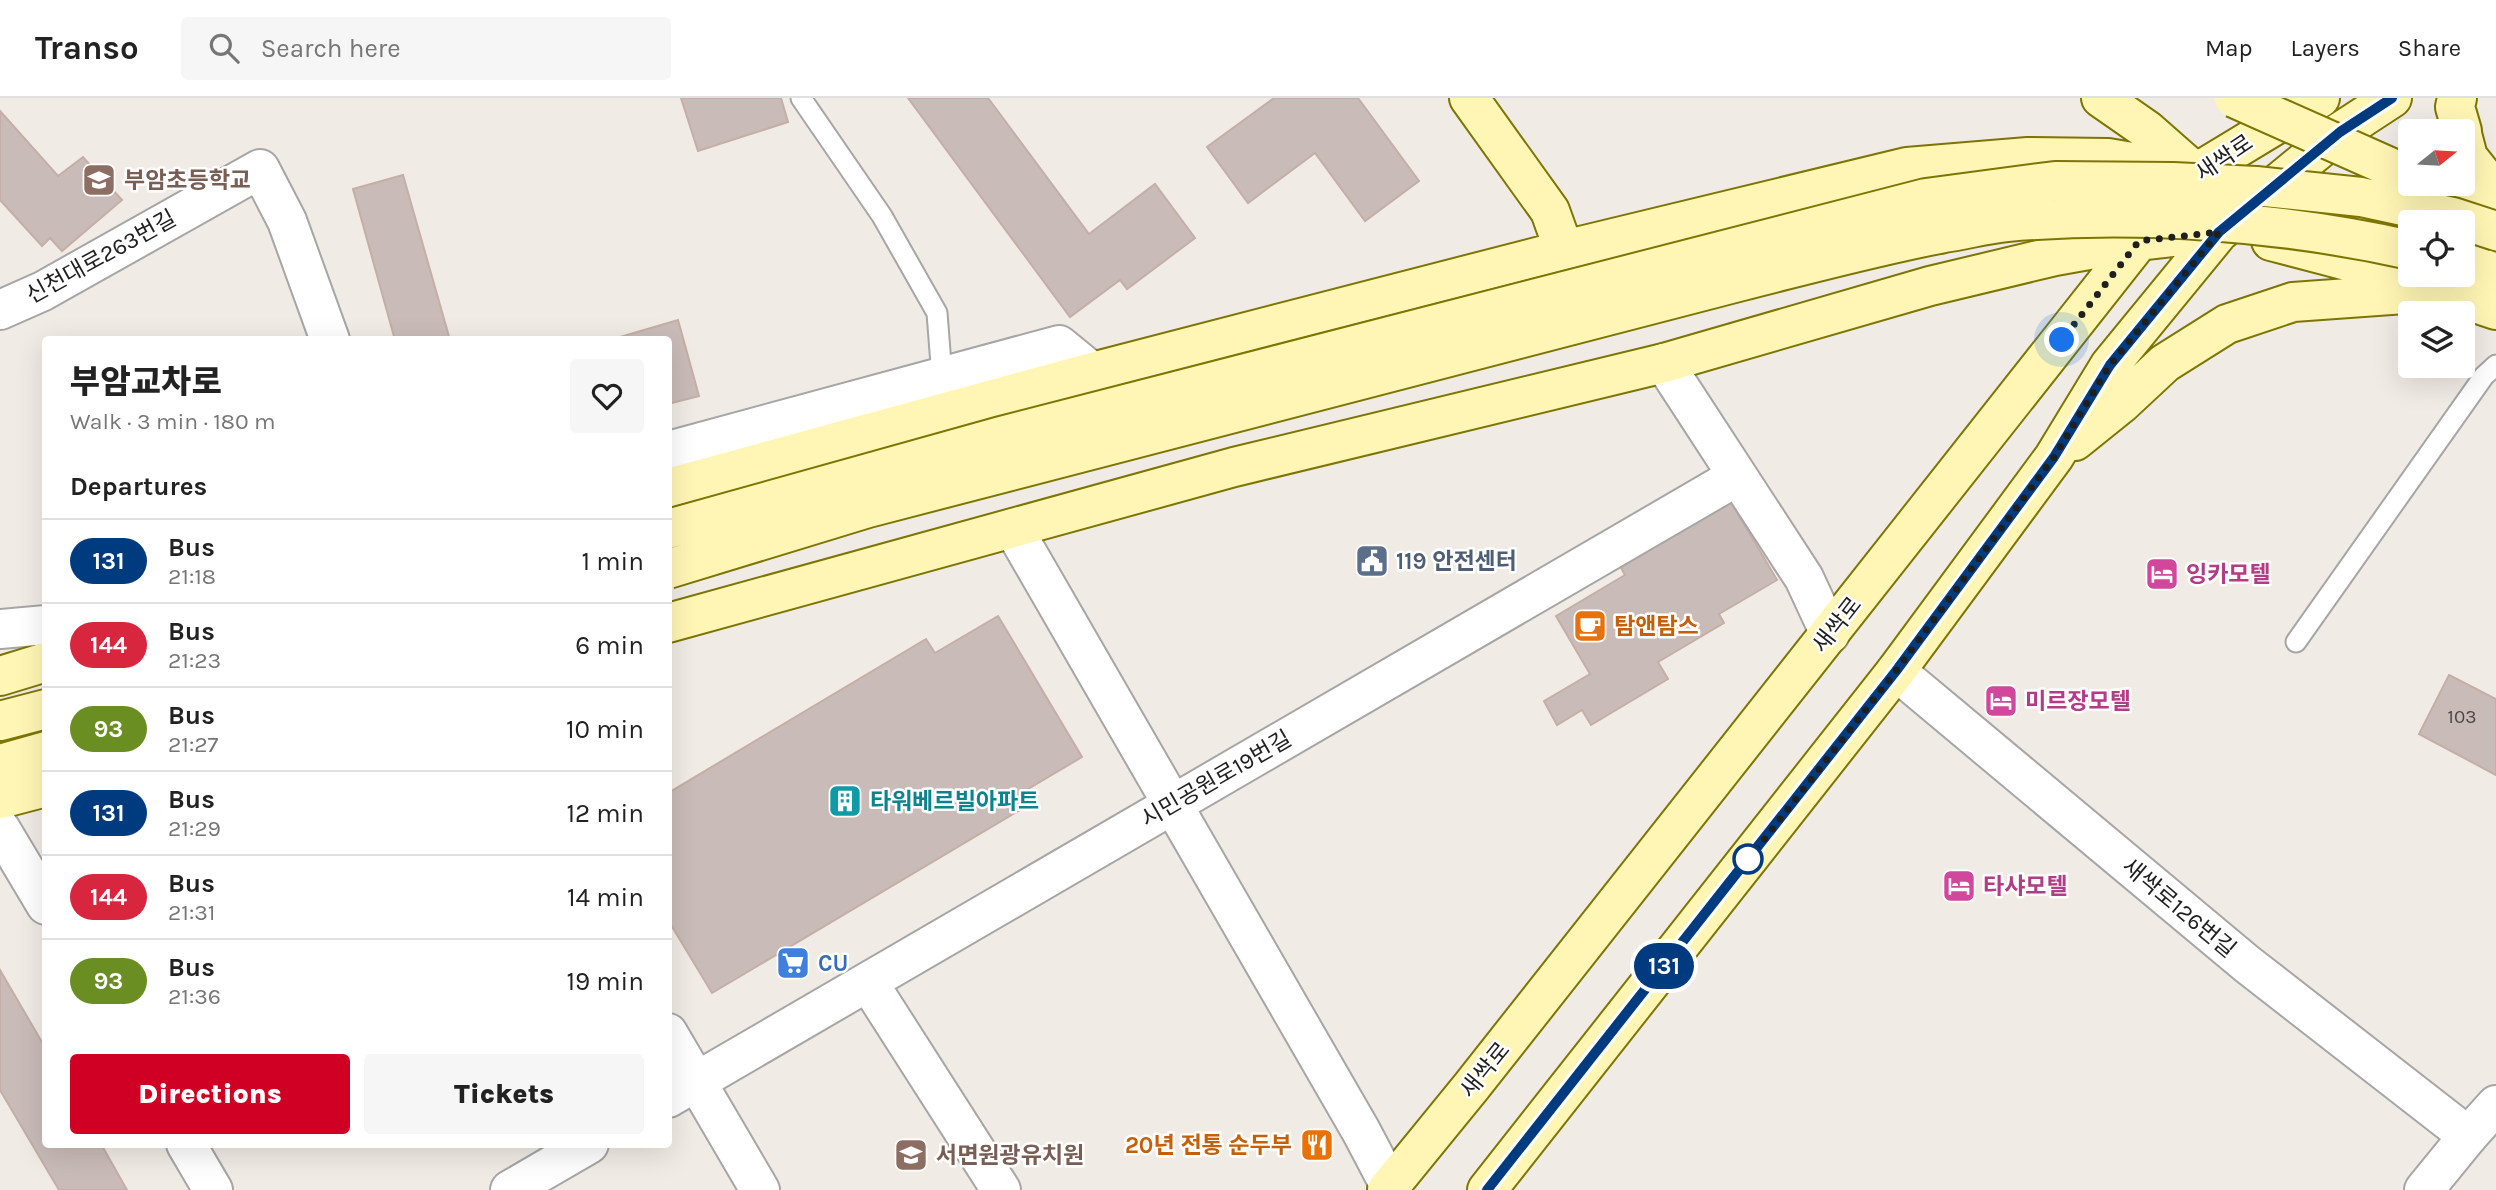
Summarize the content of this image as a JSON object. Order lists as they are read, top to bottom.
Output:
{
  "streets": {
    "main road": ["새싹로"],
    "street": ["신천대로263번길", "시민공원로19번길", "새싹로126번길"]
  },
  "places": {
    "school or university": ["부암초등학교", "서면원광유치원"],
    "public building": ["119 안전센터"],
    "hotel": ["잉카모텔", "미르장모텔", "타샤모텔"],
    "cafe": ["탐앤탐스"],
    "building": ["타워베르빌아파트"],
    "supermarket": ["CU"],
    "restaurant": ["20년 전통 순두부"]
  },
  "lines": ["bus line 131"],
  "house_numbers": ["103"],
  "north": "right",
  "page": {
    "header": "Transo",
    "search": "Search here",
    "nav": ["Map", "Layers", "Share"],
    "on_map": "131",
    "heading": [
      ["부암교차로", "Walk · 3 min · 180 m"],
      "Departures"
    ],
    "list": [
      {
        "mark": "131",
        "name": "Bus",
        "note": "21:18",
        "value": "1 min"
      },
      {
        "mark": "144",
        "name": "Bus",
        "note": "21:23",
        "value": "6 min"
      },
      {
        "mark": "93",
        "name": "Bus",
        "note": "21:27",
        "value": "10 min"
      },
      {
        "mark": "131",
        "name": "Bus",
        "note": "21:29",
        "value": "12 min"
      },
      {
        "mark": "144",
        "name": "Bus",
        "note": "21:31",
        "value": "14 min"
      },
      {
        "mark": "93",
        "name": "Bus",
        "note": "21:36",
        "value": "19 min"
      }
    ],
    "buttons": ["Directions", "Tickets"]
  }
}
